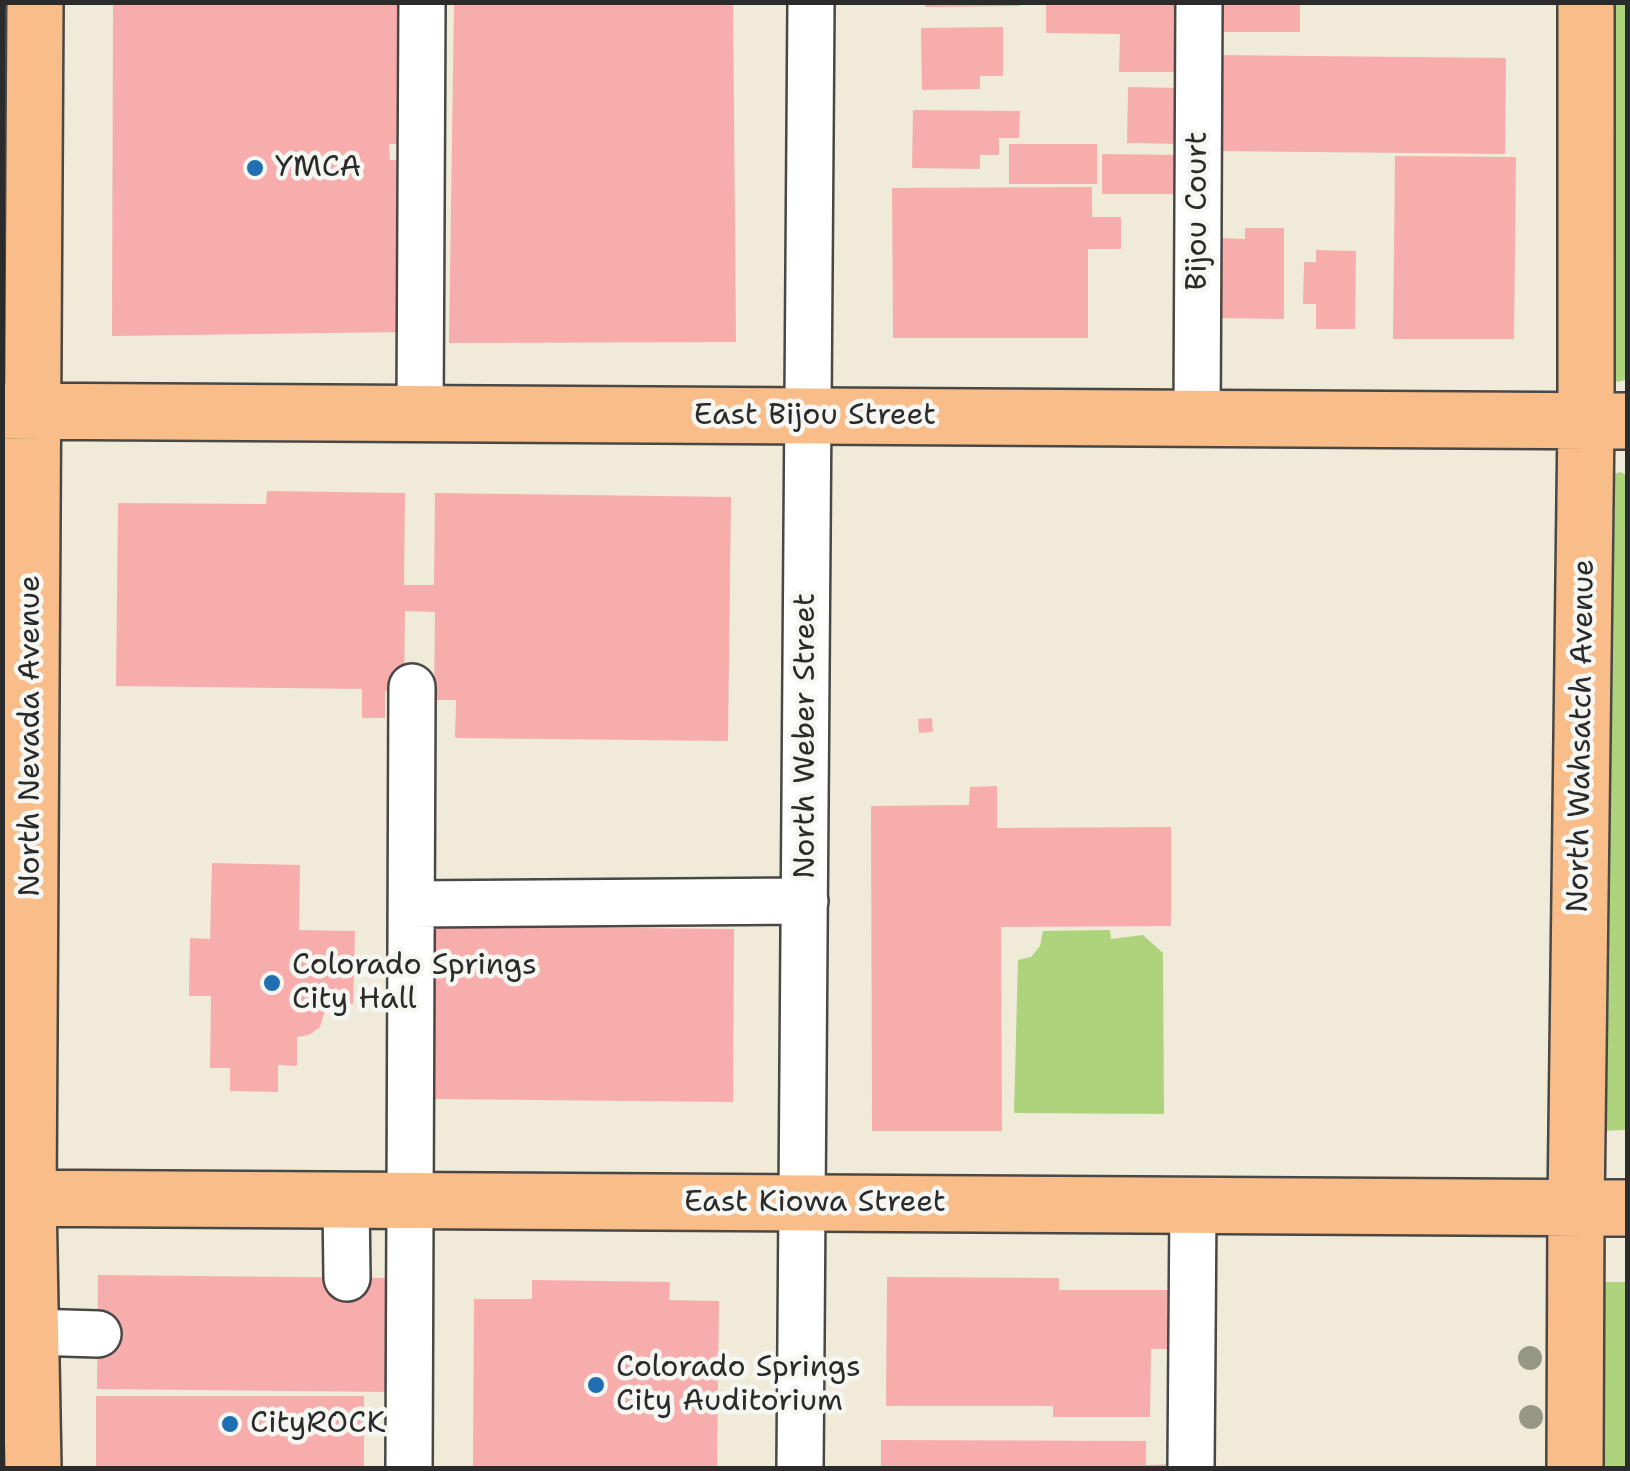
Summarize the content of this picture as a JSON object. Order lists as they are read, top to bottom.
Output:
{
  "streets": {
    "main road": [
      "East Bijou Street",
      "North Nevada Avenue",
      "North Wahsatch Avenue",
      "East Kiowa Street"
    ],
    "street": ["Bijou Court", "North Weber Street"]
  },
  "crossings": [
    ["Bijou Court", "East Bijou Street"],
    ["East Bijou Street", "North Nevada Avenue"],
    ["East Bijou Street", "North Weber Street"],
    ["East Bijou Street", "North Wahsatch Avenue"],
    ["North Nevada Avenue", "East Kiowa Street"],
    ["North Weber Street", "East Kiowa Street"],
    ["North Wahsatch Avenue", "East Kiowa Street"]
  ],
  "places": [
    "YMCA",
    "Colorado Springs City Hall",
    "Colorado Springs City Auditorium",
    "CityROCK"
  ]
}
